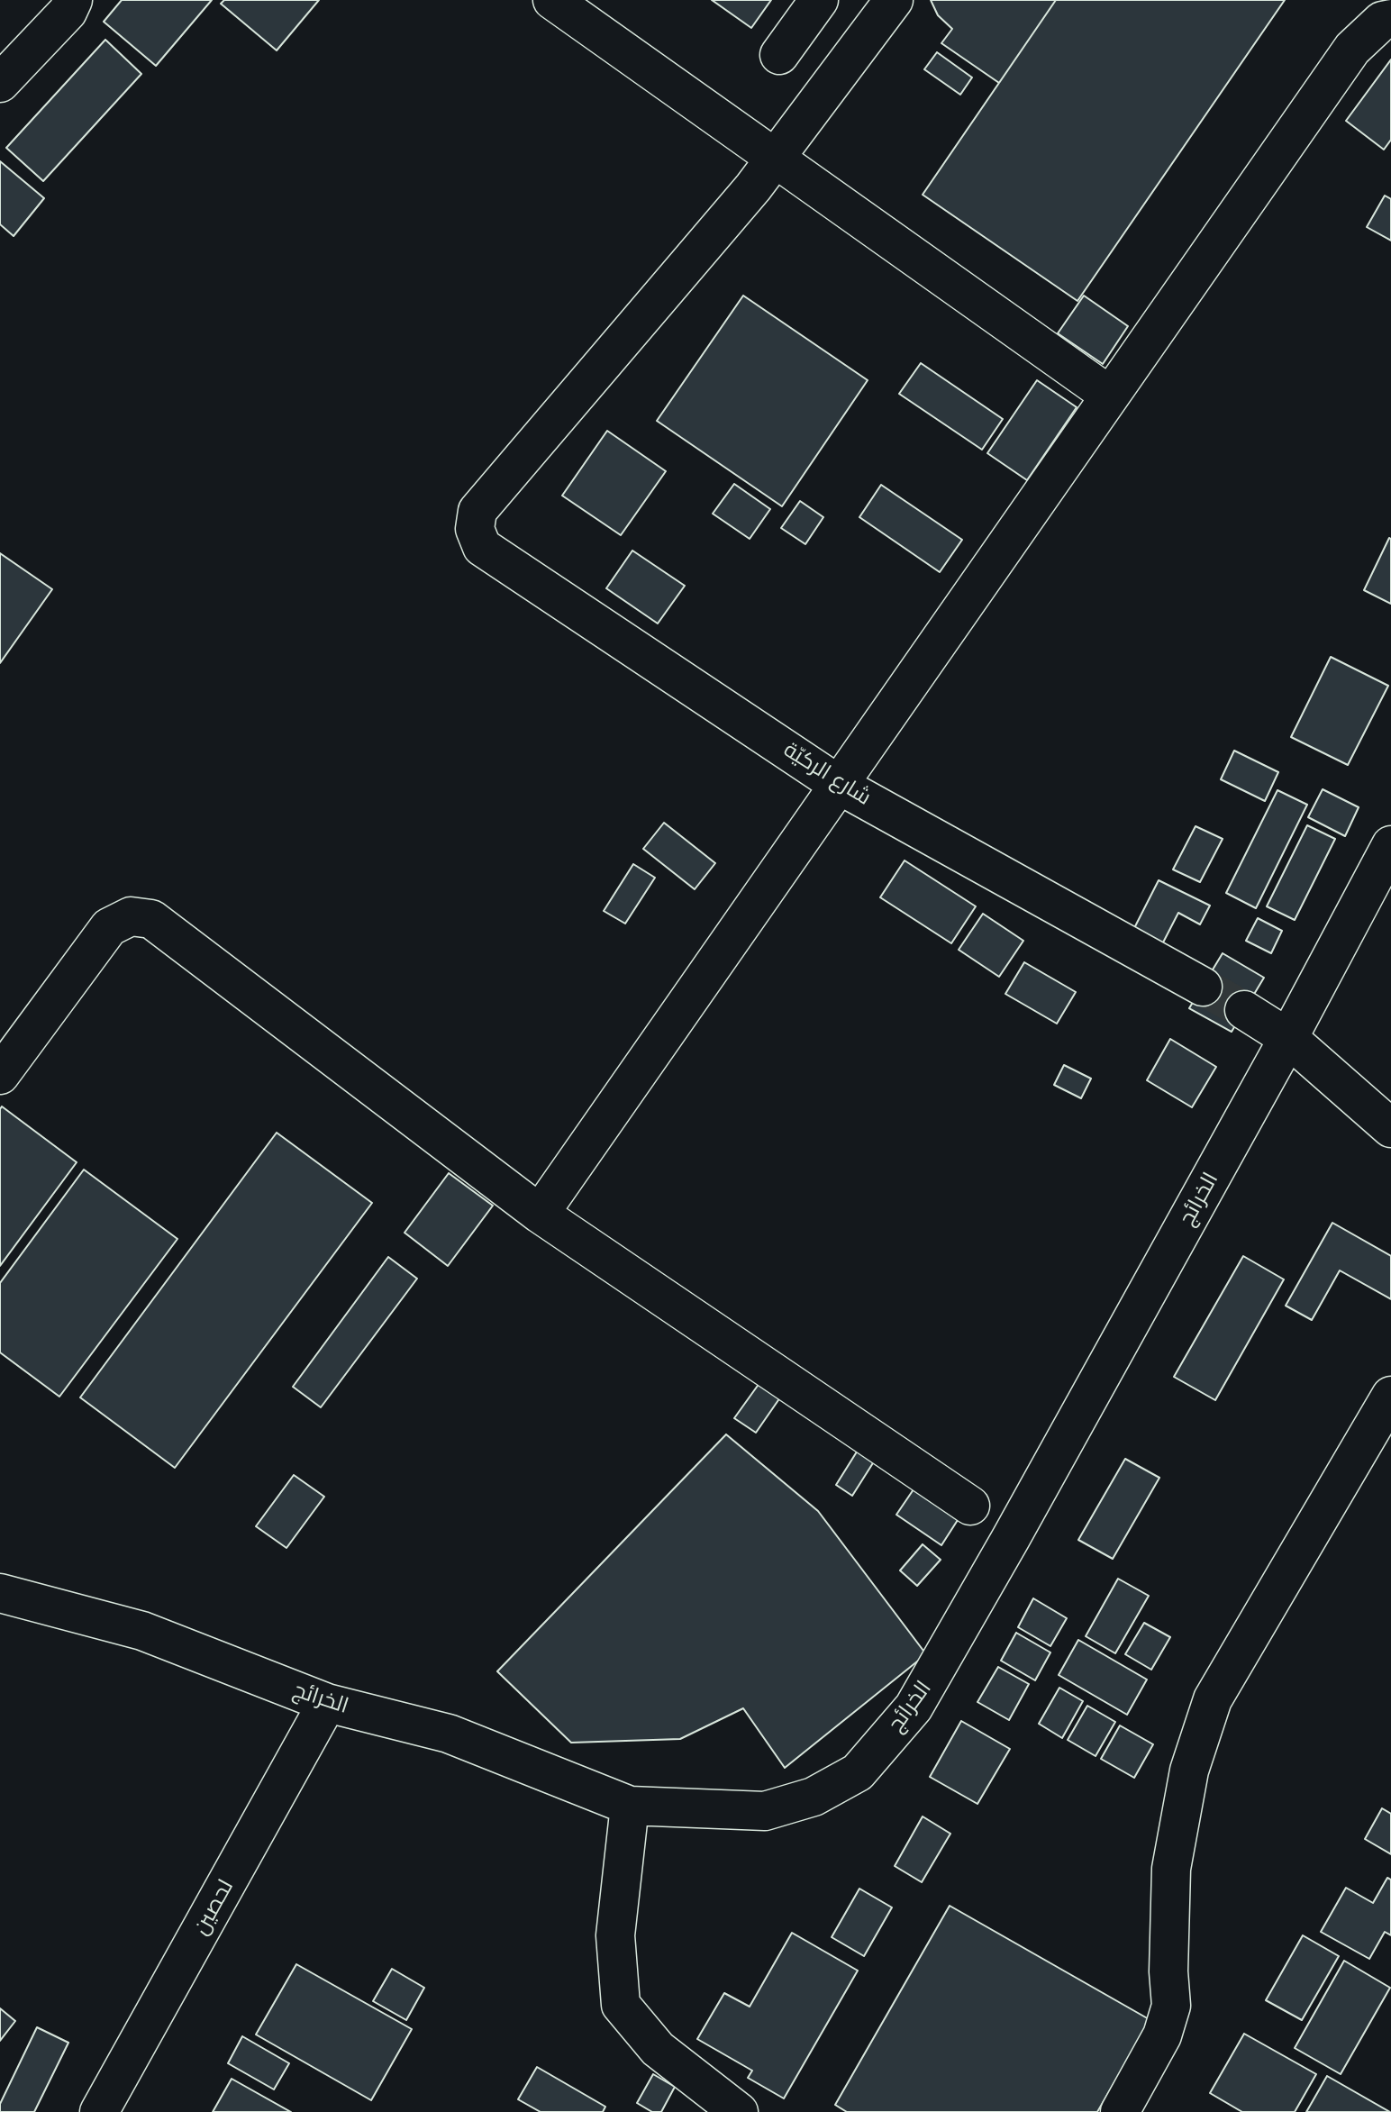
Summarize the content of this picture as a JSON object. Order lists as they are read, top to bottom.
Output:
{
  "streets": {
    "street": ["شارع الركيّة", "الخرائج", "لحصين"]
  },
  "crossings": [
    ["الخرائج", "لحصين"]
  ]
}
